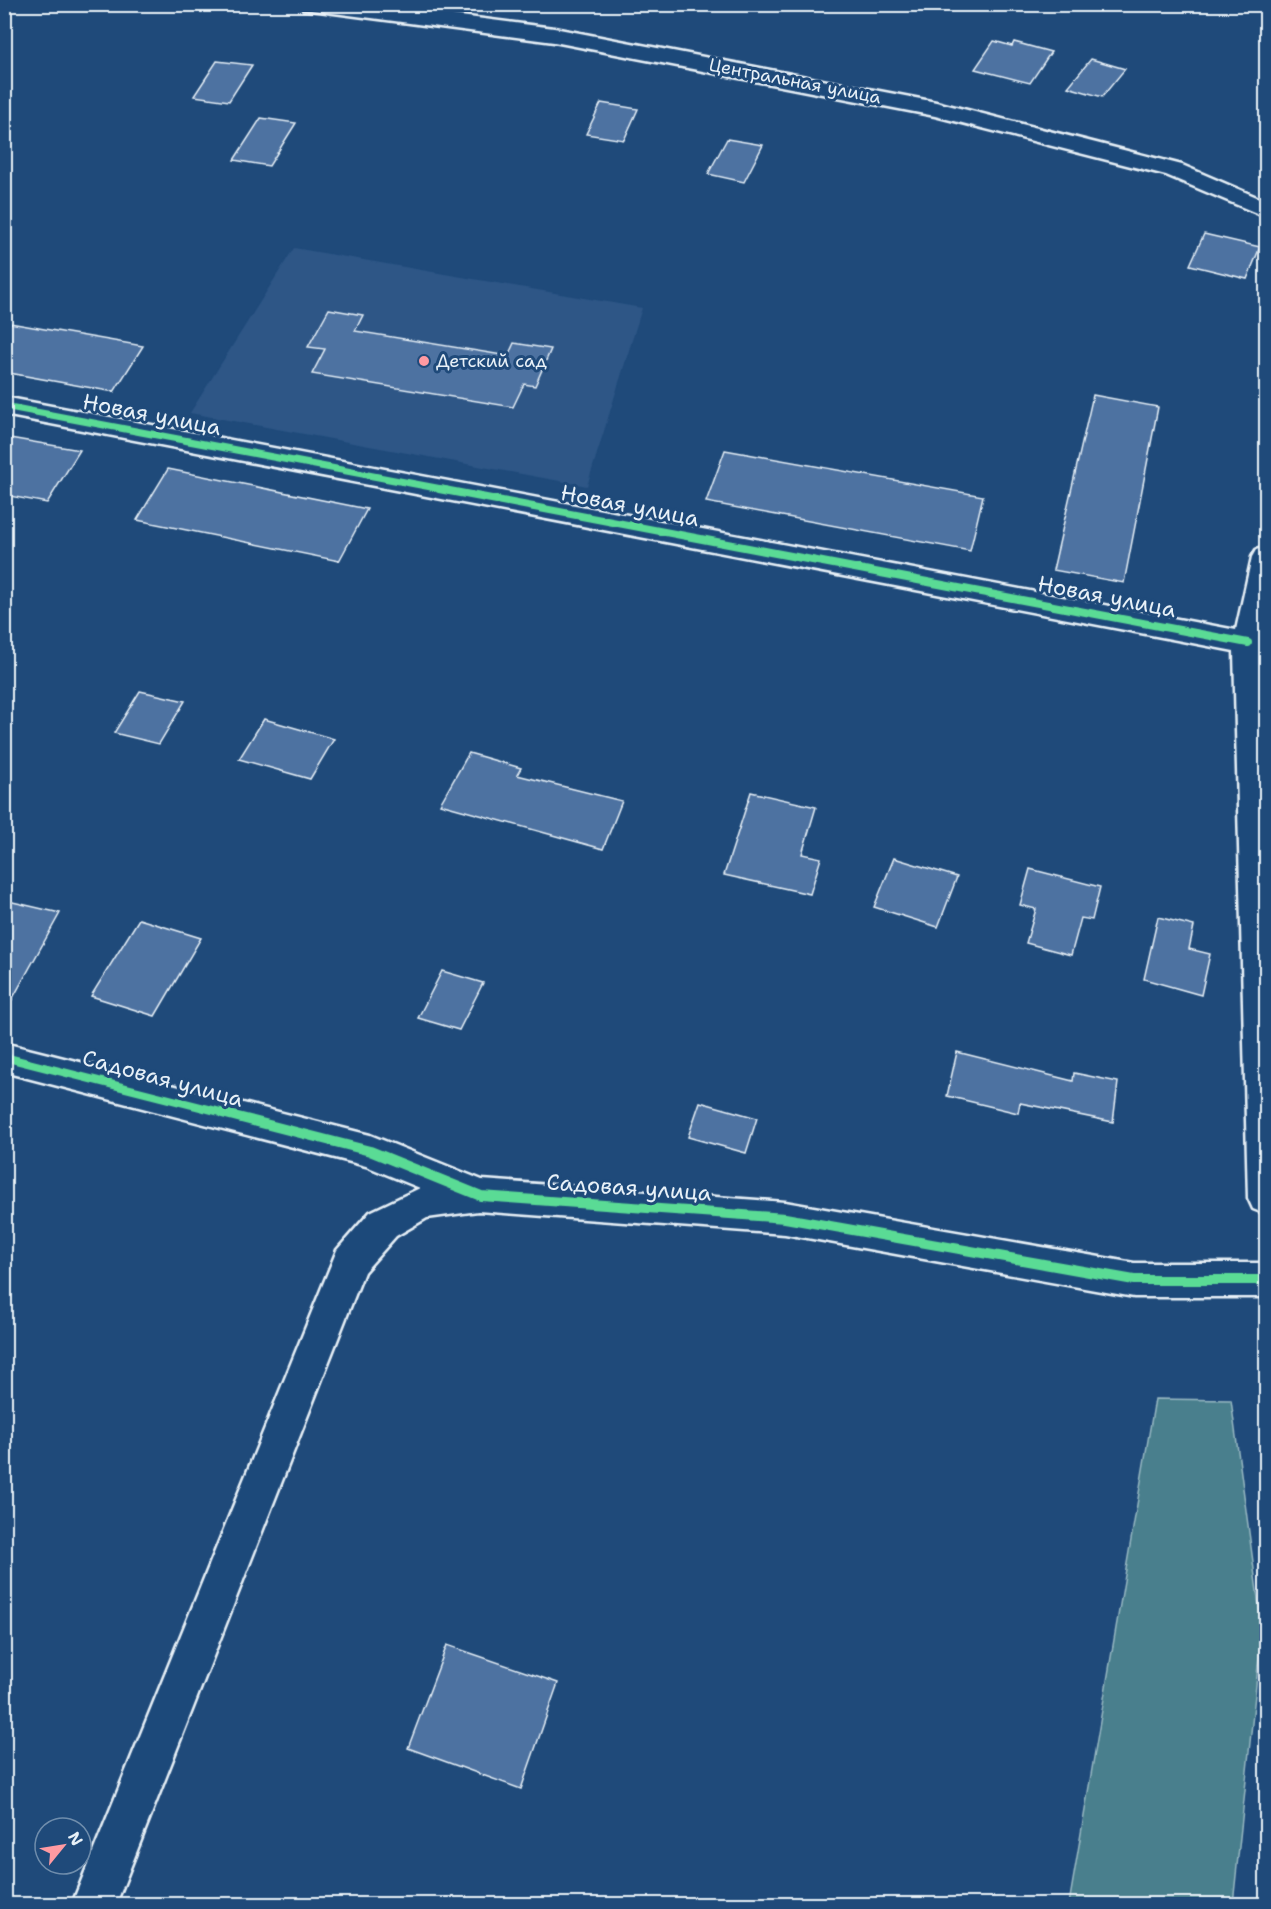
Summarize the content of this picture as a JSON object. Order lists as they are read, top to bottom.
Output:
{
  "streets": {
    "street": ["Центральная улица", "Новая улица", "Садовая улица"]
  },
  "places": ["Детский сад"],
  "north": "top right"
}
